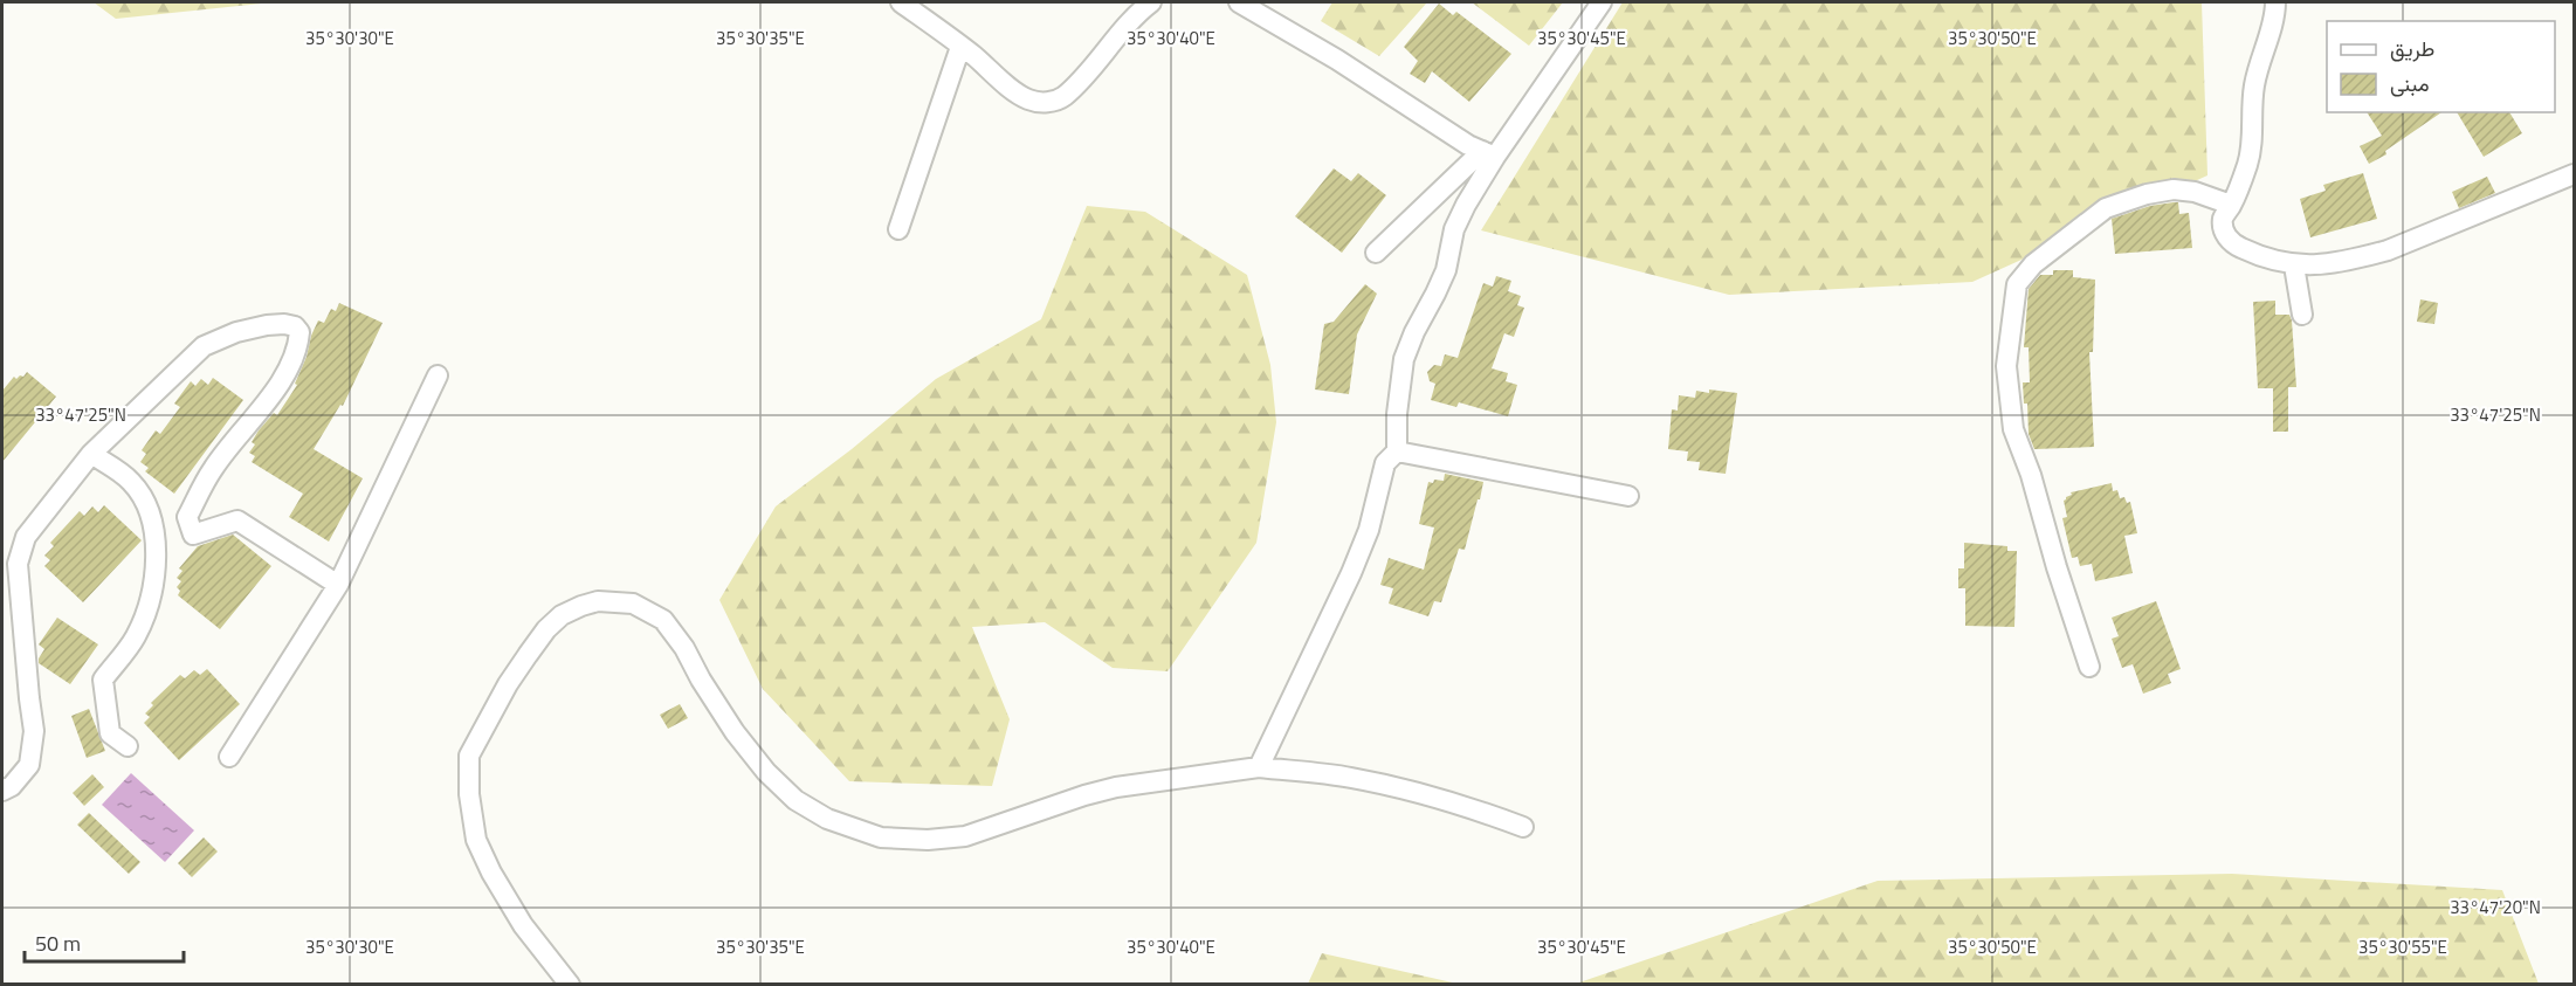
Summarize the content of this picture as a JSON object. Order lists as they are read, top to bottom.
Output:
{
  "legend": ["طريق", "مبنى"],
  "scale_bar": "50 m",
  "coordinates": [
    "35°30'30\"E",
    "35°30'35\"E",
    "35°30'40\"E",
    "35°30'45\"E",
    "35°30'50\"E",
    "33°47'25\"N",
    "33°47'20\"N",
    "35°30'55\"E"
  ]
}
